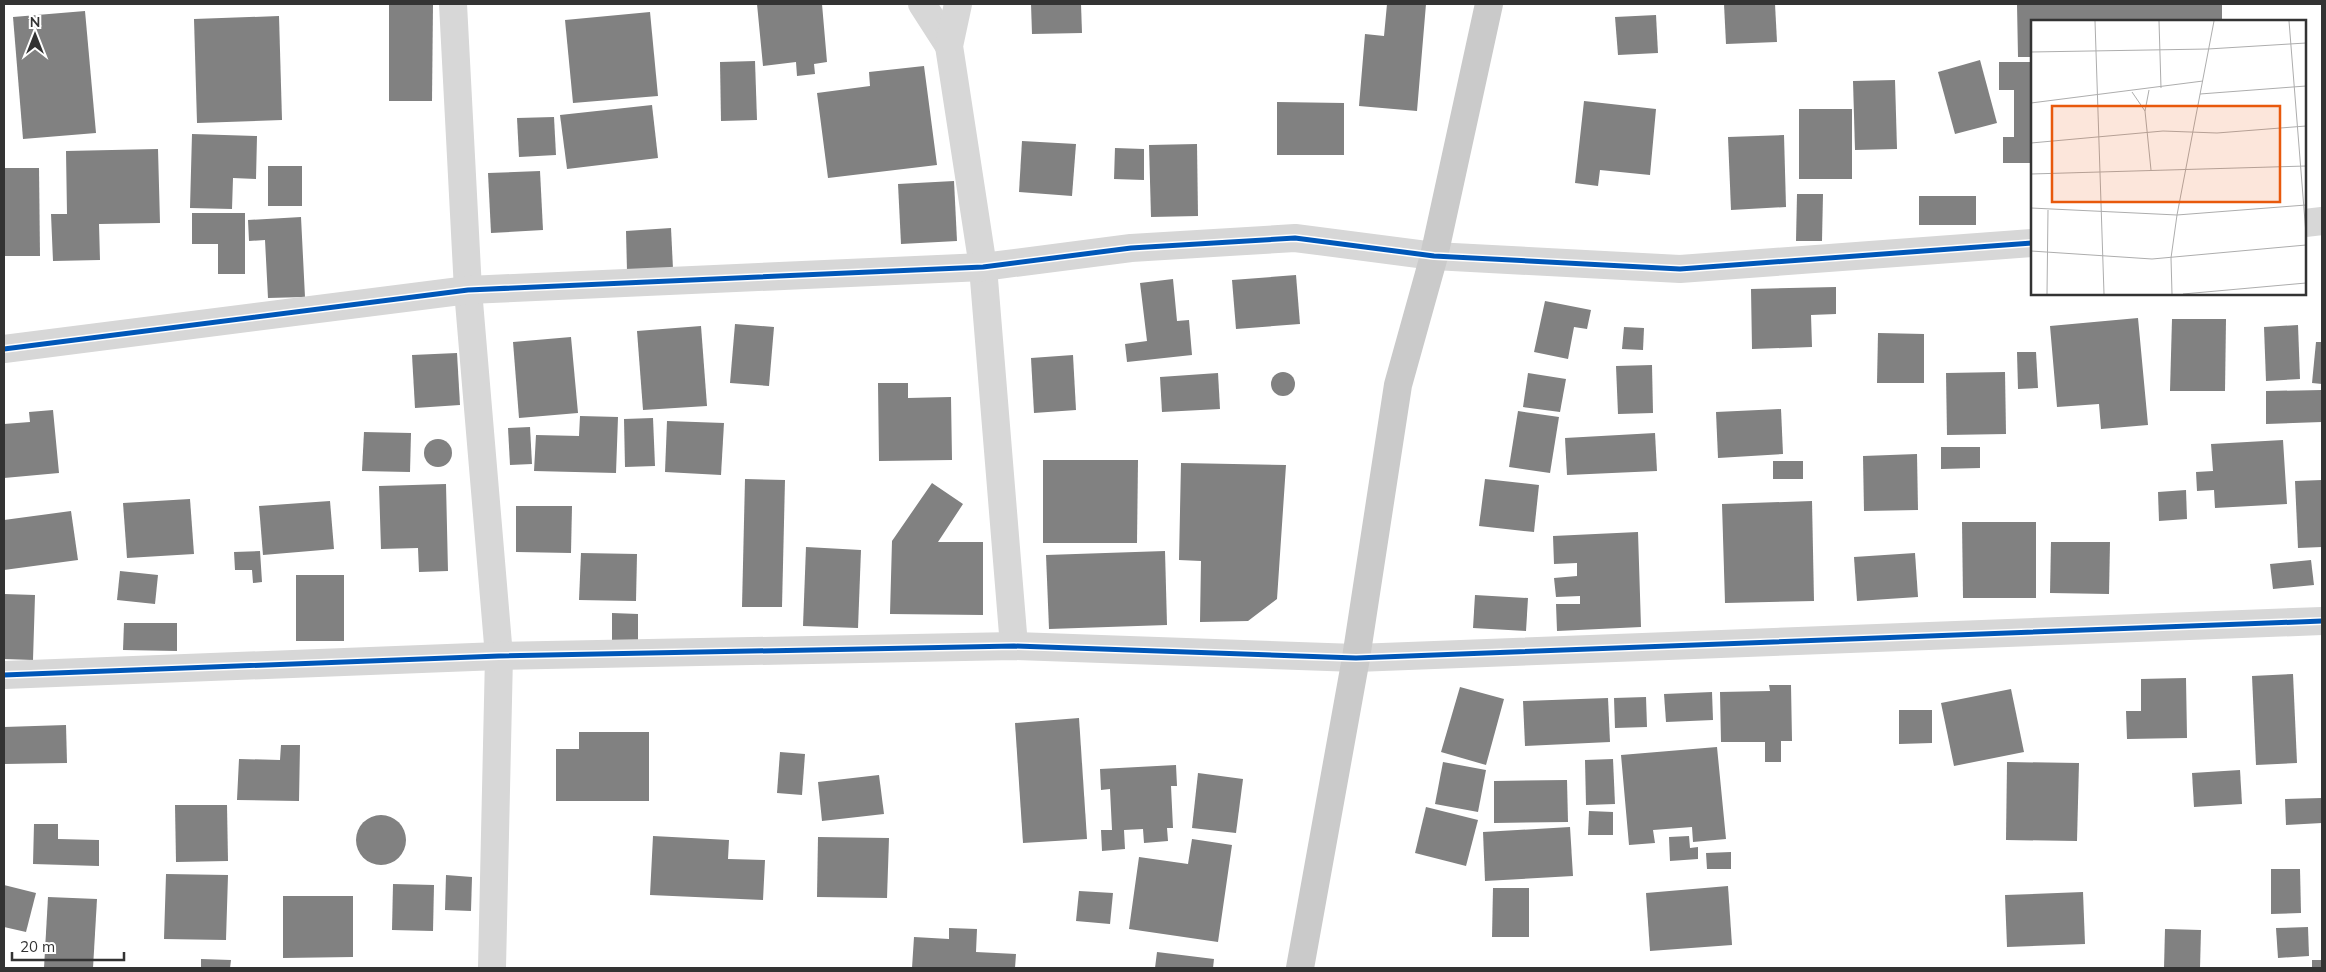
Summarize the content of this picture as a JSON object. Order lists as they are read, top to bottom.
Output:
{
  "scale_bar": "20 m",
  "north": "top"
}
